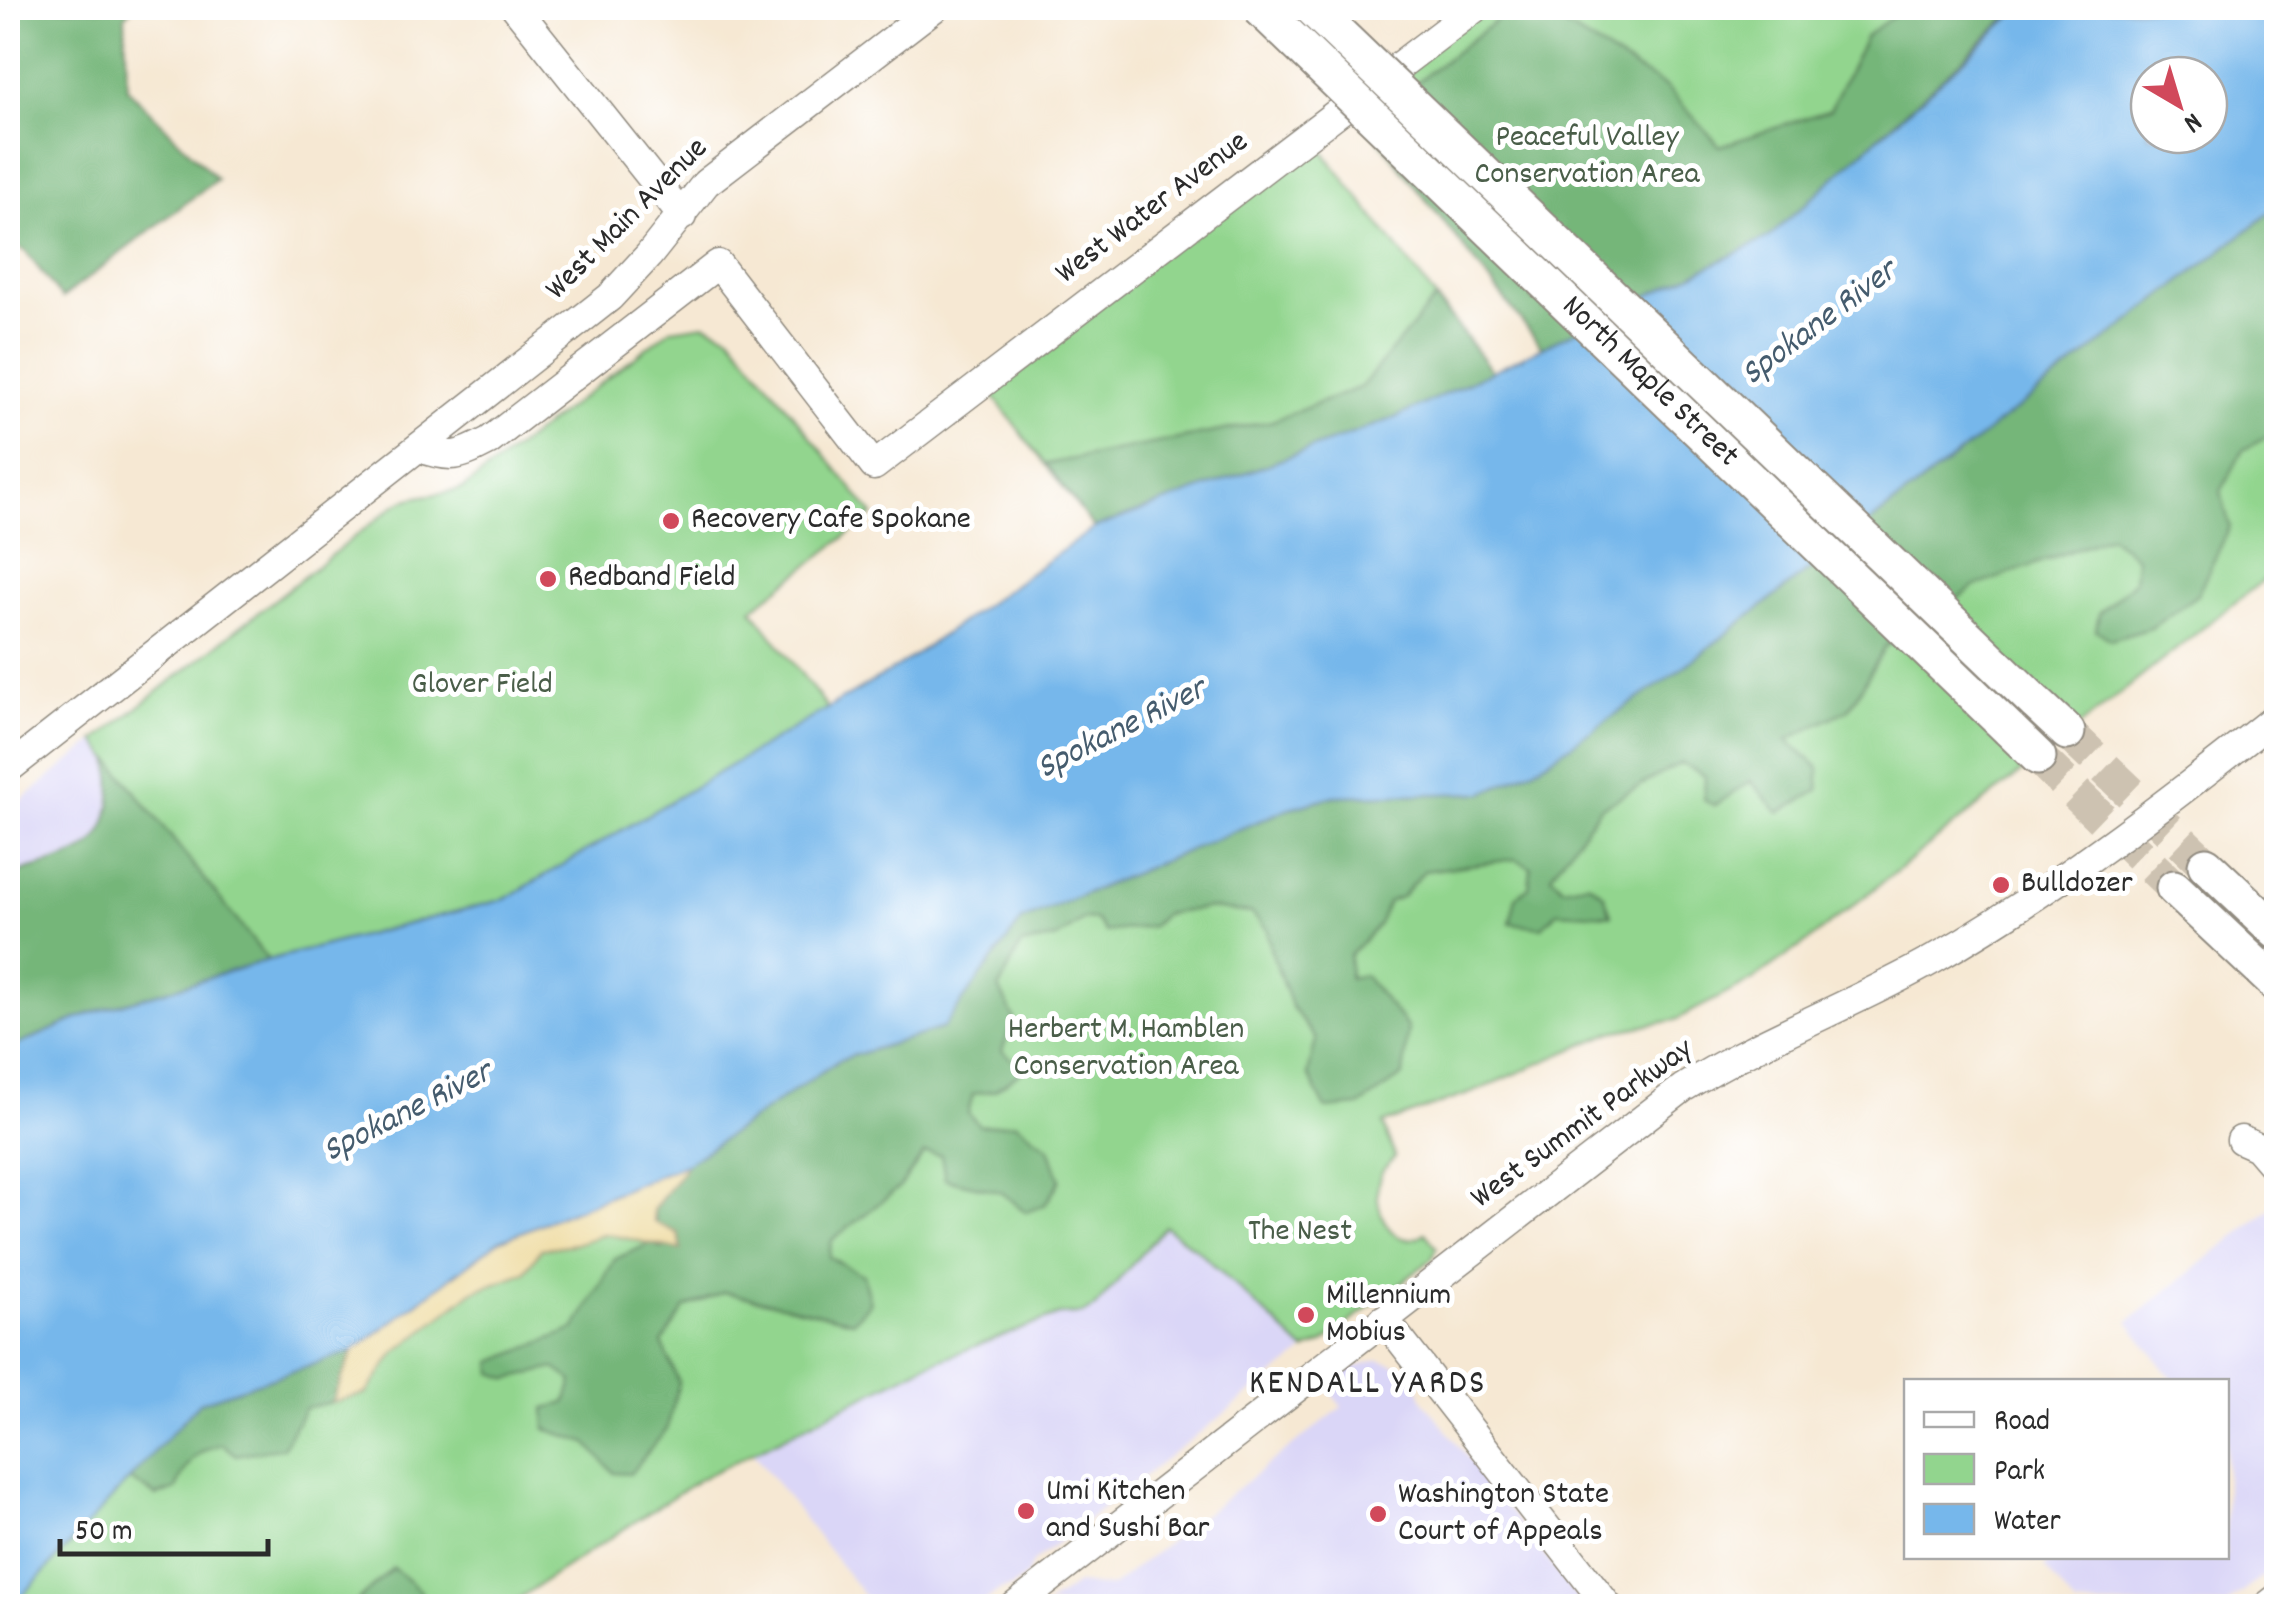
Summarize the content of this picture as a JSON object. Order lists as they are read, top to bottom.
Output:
{
  "streets": {
    "main road": ["North Maple Street"],
    "street": ["West Water Avenue", "West Main Avenue", "West Summit Parkway"]
  },
  "crossings": [
    ["West Water Avenue", "West Main Avenue"]
  ],
  "districts": ["KENDALL YARDS"],
  "water": ["Spokane River"],
  "parks": [
    "Peaceful Valley Conservation Area",
    "Glover Field",
    "Herbert M. Hamblen Conservation Area",
    "The Nest"
  ],
  "places": [
    "Recovery Cafe Spokane",
    "Redband Field",
    "Bulldozer",
    "Millennium Mobius",
    "Umi Kitchen and Sushi Bar",
    "Washington State Court of Appeals"
  ],
  "legend": ["Road", "Park", "Water"],
  "scale_bar": "50 m",
  "north": "bottom right"
}
